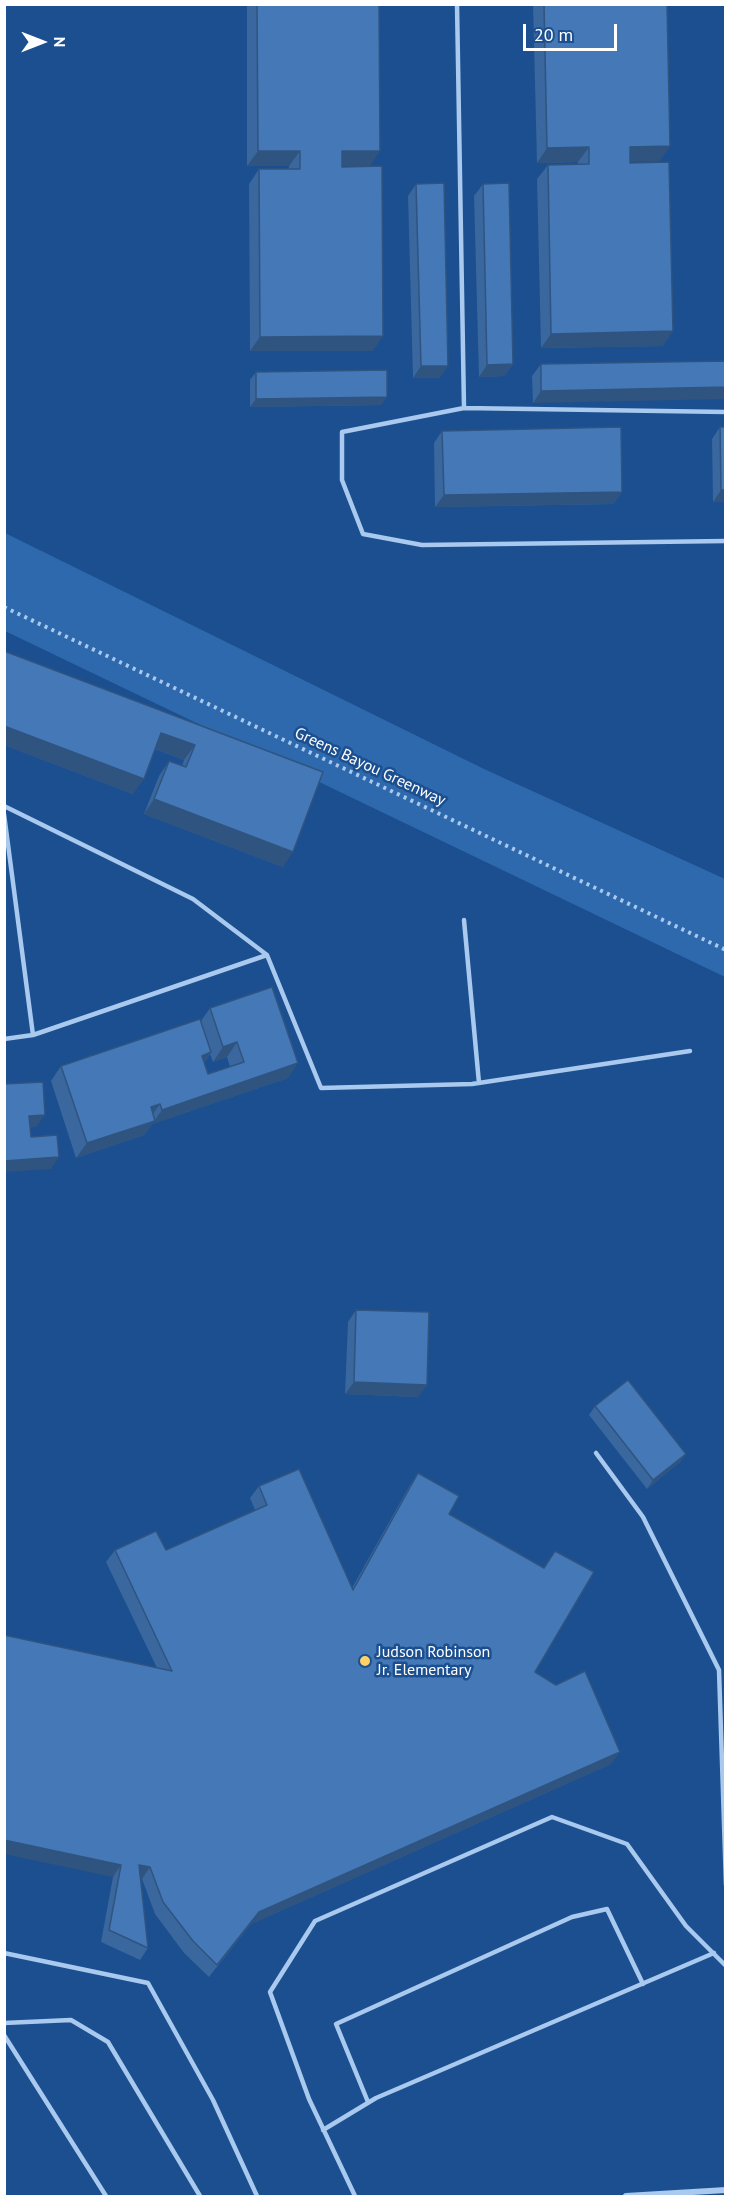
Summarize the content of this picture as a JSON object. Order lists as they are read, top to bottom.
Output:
{
  "streets": {
    "path": ["Greens Bayou Greenway"]
  },
  "places": ["Judson Robinson Jr. Elementary"],
  "scale_bar": "20 m",
  "north": "right"
}
